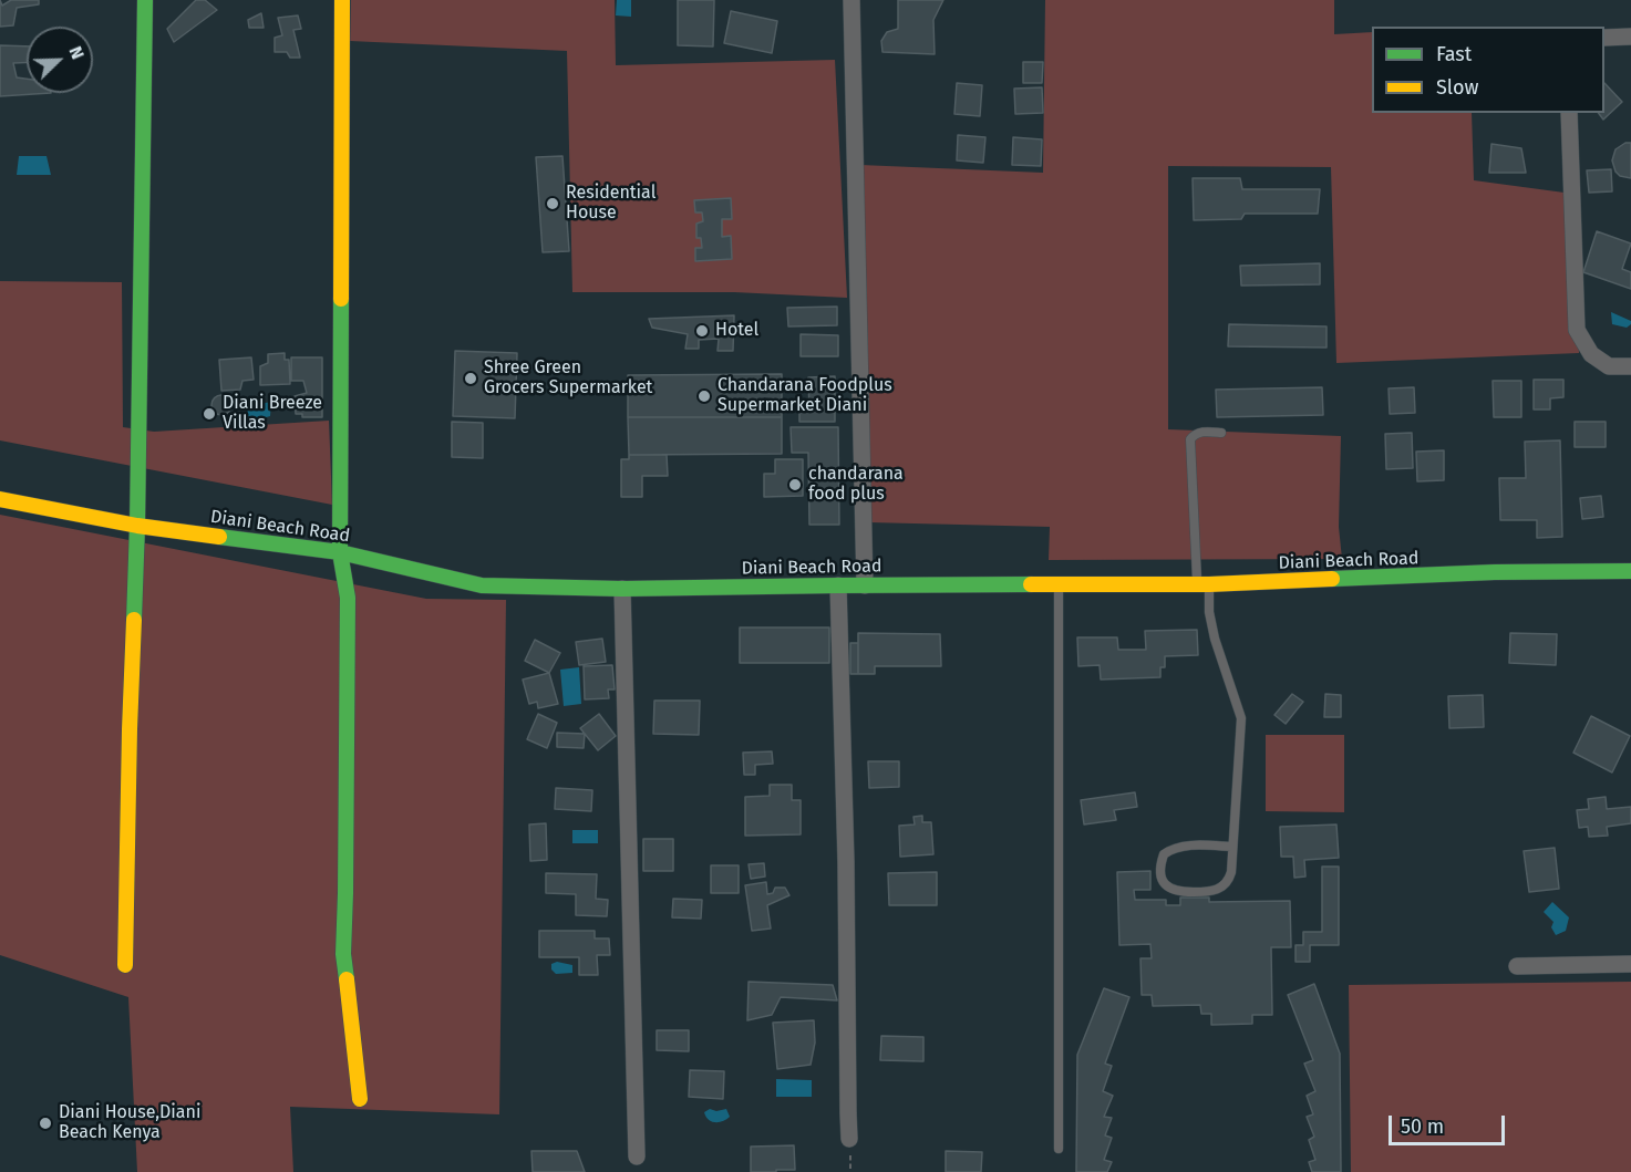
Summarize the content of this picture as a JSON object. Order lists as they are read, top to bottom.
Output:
{
  "streets": {
    "street": ["Diani Beach Road"]
  },
  "places": [
    "Residential House",
    "Hotel",
    "Shree Green Grocers Supermarket",
    "Chandarana Foodplus Supermarket Diani",
    "Diani Breeze Villas",
    "chandarana food plus",
    "Diani House,Diani Beach Kenya"
  ],
  "legend": ["Fast", "Slow"],
  "scale_bar": "50 m",
  "north": "top right"
}
